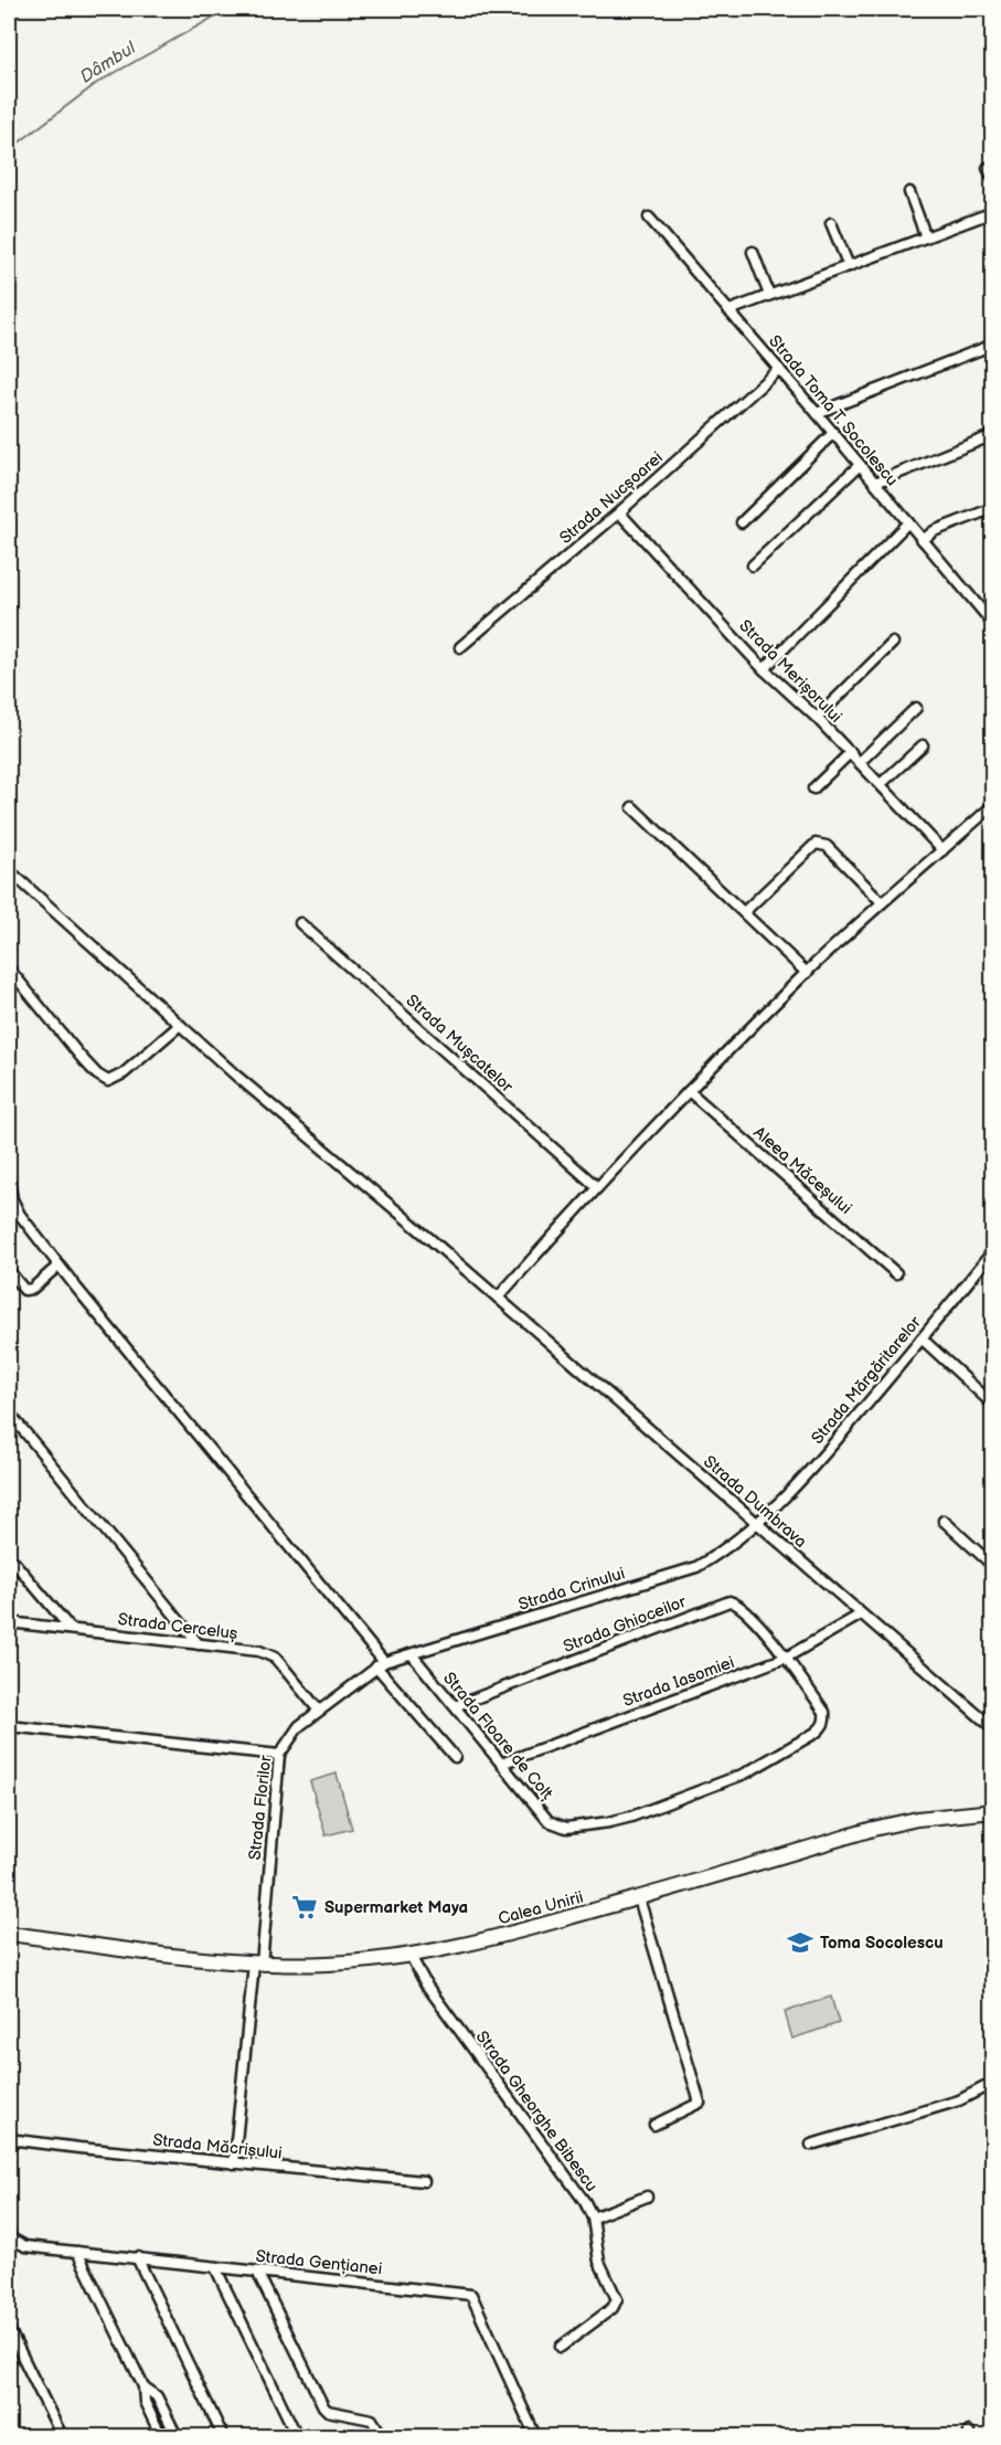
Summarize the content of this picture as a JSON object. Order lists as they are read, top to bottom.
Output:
{
  "streets": {
    "main road": ["Calea Unirii"],
    "street": [
      "Strada Toma T. Socolescu",
      "Strada Nucșoarei",
      "Strada Merișorului",
      "Strada Mușcatelor",
      "Aleea Măceșului",
      "Strada Mărgăritarelor",
      "Strada Dumbrava",
      "Strada Crinului",
      "Strada Ghioceilor",
      "Strada Cerceluș",
      "Strada Iasomiei",
      "Strada Floare de Colț",
      "Strada Florilor",
      "Strada Gheorghe Bibescu",
      "Strada Măcrișului",
      "Strada Gențianei"
    ]
  },
  "crossings": [
    ["Strada Toma T. Socolescu", "Strada Nucșoarei"],
    ["Strada Nucșoarei", "Strada Merișorului"],
    ["Strada Mărgăritarelor", "Strada Dumbrava"],
    ["Strada Mărgăritarelor", "Strada Crinului"],
    ["Strada Dumbrava", "Strada Crinului"],
    ["Strada Dumbrava", "Strada Iasomiei"],
    ["Strada Crinului", "Strada Floare de Colț"],
    ["Strada Crinului", "Strada Florilor"],
    ["Strada Ghioceilor", "Strada Iasomiei"],
    ["Strada Ghioceilor", "Strada Floare de Colț"],
    ["Strada Cerceluș", "Strada Florilor"],
    ["Strada Iasomiei", "Strada Floare de Colț"],
    ["Strada Florilor", "Calea Unirii"],
    ["Strada Florilor", "Strada Măcrișului"],
    ["Calea Unirii", "Strada Gheorghe Bibescu"]
  ],
  "water": ["Dâmbul"],
  "places": {
    "supermarket": ["Supermarket Maya"],
    "school or university": ["Toma Socolescu"]
  }
}
